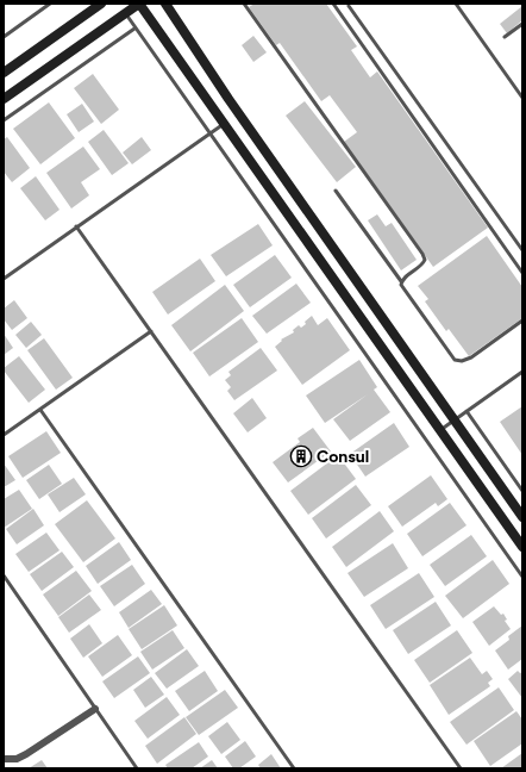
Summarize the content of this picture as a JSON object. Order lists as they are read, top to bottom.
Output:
{
  "places": {
    "building": ["Consul"]
  }
}
